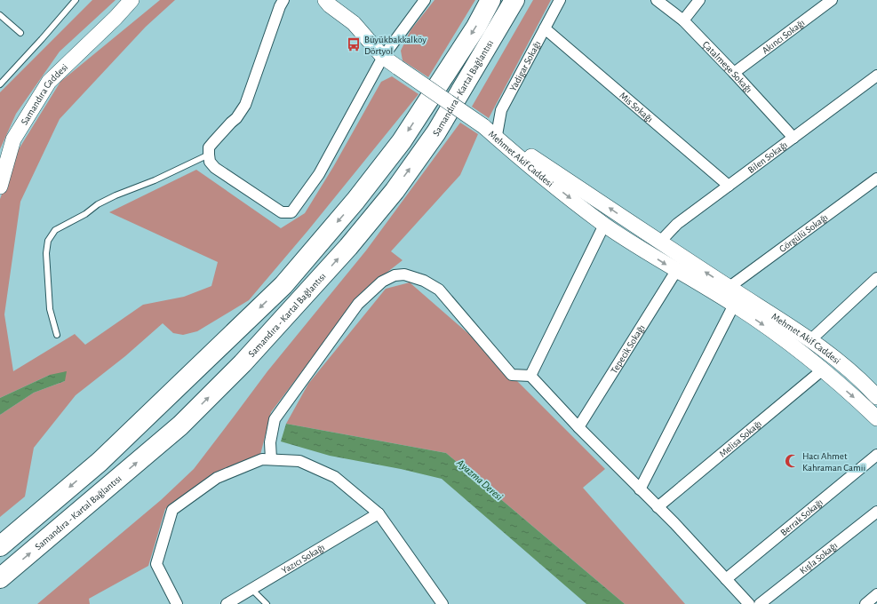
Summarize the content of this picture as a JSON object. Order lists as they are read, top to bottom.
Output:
{
  "streets": {
    "highway": ["Samandıra - Kartal Bağlantısı"],
    "main road": ["Samandıra Caddesi", "Mehmet Akif Caddesi"],
    "street": [
      "Akıncı Sokağı",
      "Yadigar Sokağı",
      "Çatalmeşe Sokağı",
      "Mis Sokağı",
      "Bilen Sokağı",
      "Görgülü Sokağı",
      "Tepecik Sokağı",
      "Melisa Sokağı",
      "Berrak Sokağı",
      "Kışla Sokağı",
      "Yazıcı Sokağı"
    ]
  },
  "crossings": [
    ["Akıncı Sokağı", "Çatalmeşe Sokağı"],
    ["Yadigar Sokağı", "Mis Sokağı"],
    ["Yadigar Sokağı", "Mehmet Akif Caddesi"],
    ["Çatalmeşe Sokağı", "Bilen Sokağı"],
    ["Mis Sokağı", "Bilen Sokağı"],
    ["Bilen Sokağı", "Mehmet Akif Caddesi"],
    ["Mehmet Akif Caddesi", "Görgülü Sokağı"],
    ["Mehmet Akif Caddesi", "Tepecik Sokağı"],
    ["Mehmet Akif Caddesi", "Melisa Sokağı"]
  ],
  "water": ["Ayazma Deresi"],
  "places": {
    "bus stop": ["Büyükbakkalköy Dörtyol"],
    "mosque": ["Hacı Ahmet Kahraman Camii"]
  }
}
